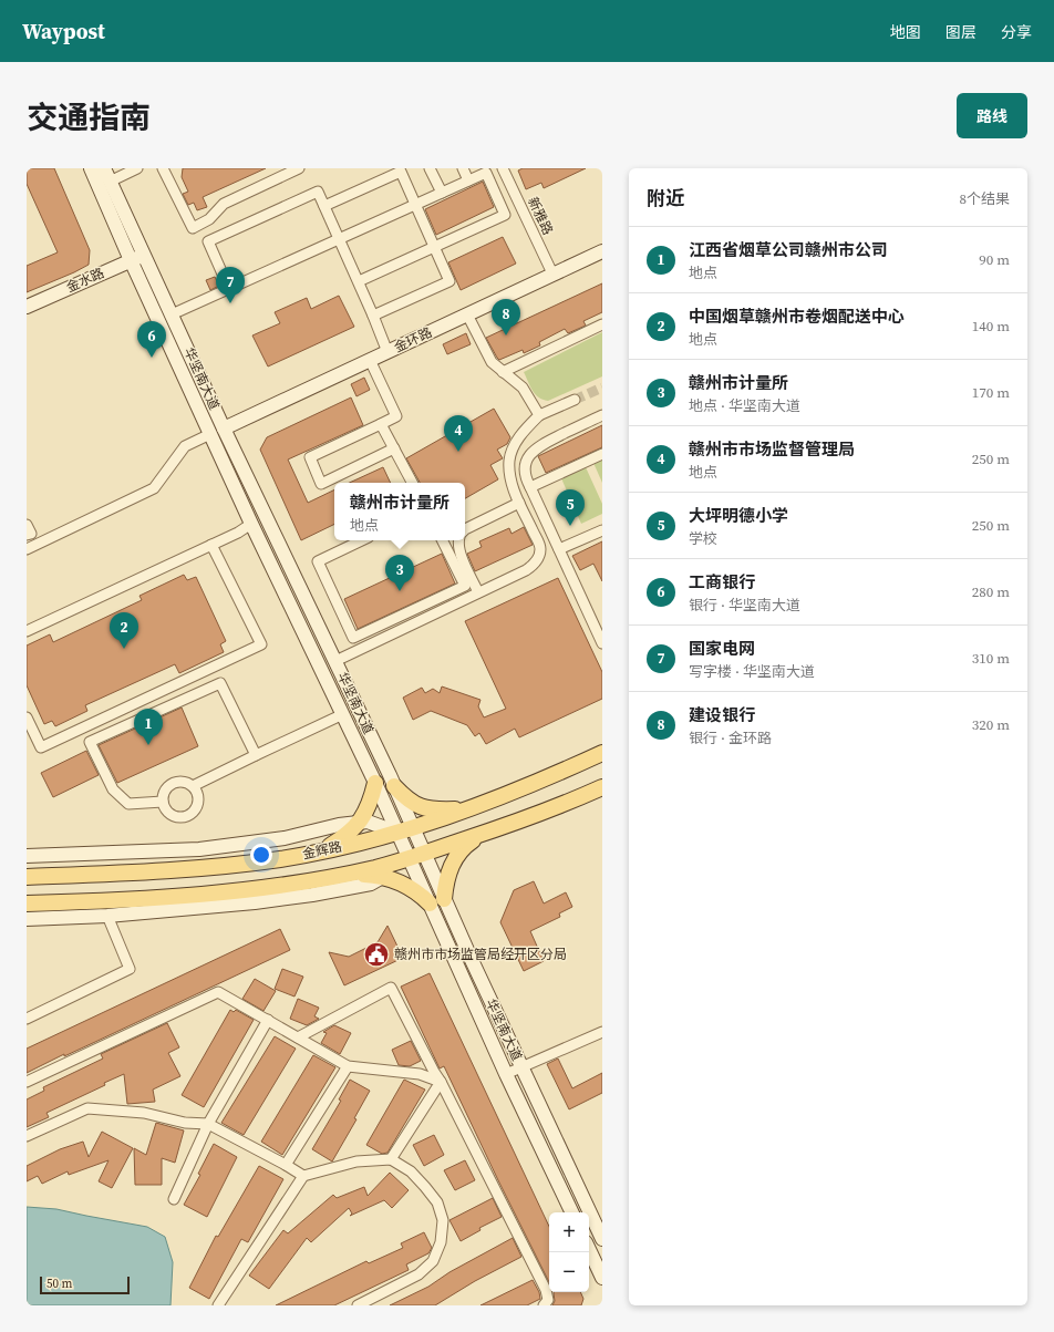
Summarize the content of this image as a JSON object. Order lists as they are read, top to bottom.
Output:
{
  "streets": {
    "main road": [
      "金水路",
      "金环路",
      "华坚南大道",
      "金辉路"
    ],
    "street": ["新雅路"]
  },
  "crossings": [
    ["新雅路", "金环路"],
    ["金水路", "华坚南大道"],
    ["金环路", "华坚南大道"],
    ["华坚南大道", "金辉路"]
  ],
  "places": {
    "public building": ["赣州市市场监管局经开区分局"]
  },
  "scale_bar": "50 m",
  "page": {
    "header": "Waypost",
    "nav": ["地图", "图层", "分享"],
    "title": "交通指南",
    "buttons": "路线",
    "heading": ["附近", "8个结果"],
    "list": [
      {
        "mark": "1",
        "name": "江西省烟草公司赣州市公司",
        "note": "地点",
        "value": "90 m"
      },
      {
        "mark": "2",
        "name": "中国烟草赣州市卷烟配送中心",
        "note": "地点",
        "value": "140 m"
      },
      {
        "mark": "3",
        "name": "赣州市计量所",
        "note": "地点 · 华坚南大道",
        "value": "170 m"
      },
      {
        "mark": "4",
        "name": "赣州市市场监督管理局",
        "note": "地点",
        "value": "250 m"
      },
      {
        "mark": "5",
        "name": "大坪明德小学",
        "note": "学校",
        "value": "250 m"
      },
      {
        "mark": "6",
        "name": "工商银行",
        "note": "银行 · 华坚南大道",
        "value": "280 m"
      },
      {
        "mark": "7",
        "name": "国家电网",
        "note": "写字楼 · 华坚南大道",
        "value": "310 m"
      },
      {
        "mark": "8",
        "name": "建设银行",
        "note": "银行 · 金环路",
        "value": "320 m"
      }
    ],
    "pins": [
      "7",
      "8",
      "6",
      "4",
      "5",
      "3",
      "2",
      "1"
    ],
    "popup": ["赣州市计量所", "地点"],
    "map_buttons": ["+", "−"],
    "scale": "50 m"
  }
}
